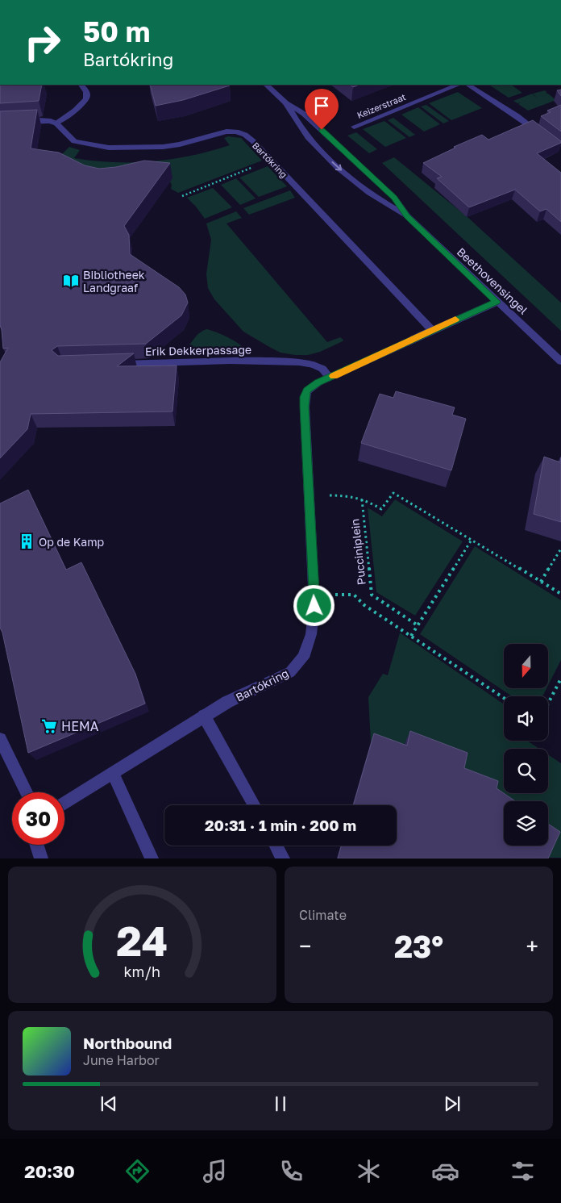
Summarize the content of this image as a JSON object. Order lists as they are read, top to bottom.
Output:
{
  "streets": {
    "street": [
      "Keizerstraat",
      "Bartókring",
      "Beethovensingel",
      "Erik Dekkerpassage"
    ],
    "path": ["Pucciniplein"]
  },
  "crossings": [
    ["Bartókring", "Beethovensingel"],
    ["Bartókring", "Erik Dekkerpassage"],
    ["Bartókring", "Pucciniplein"]
  ],
  "places": {
    "library": ["Bibliotheek Landgraaf"],
    "building": ["Op de Kamp"],
    "supermarket": ["HEMA"]
  },
  "north": "bottom",
  "page": {
    "turn": ["50 m", "Bartókring"],
    "limit": "30",
    "trip": "20:31 · 1 min · 200 m",
    "tile": "Climate",
    "heat": ["−", "23°", "+"],
    "song": ["Northbound", "June Harbor"],
    "tabs": "20:30",
    "gauge": ["24", "km/h"]
  }
}
